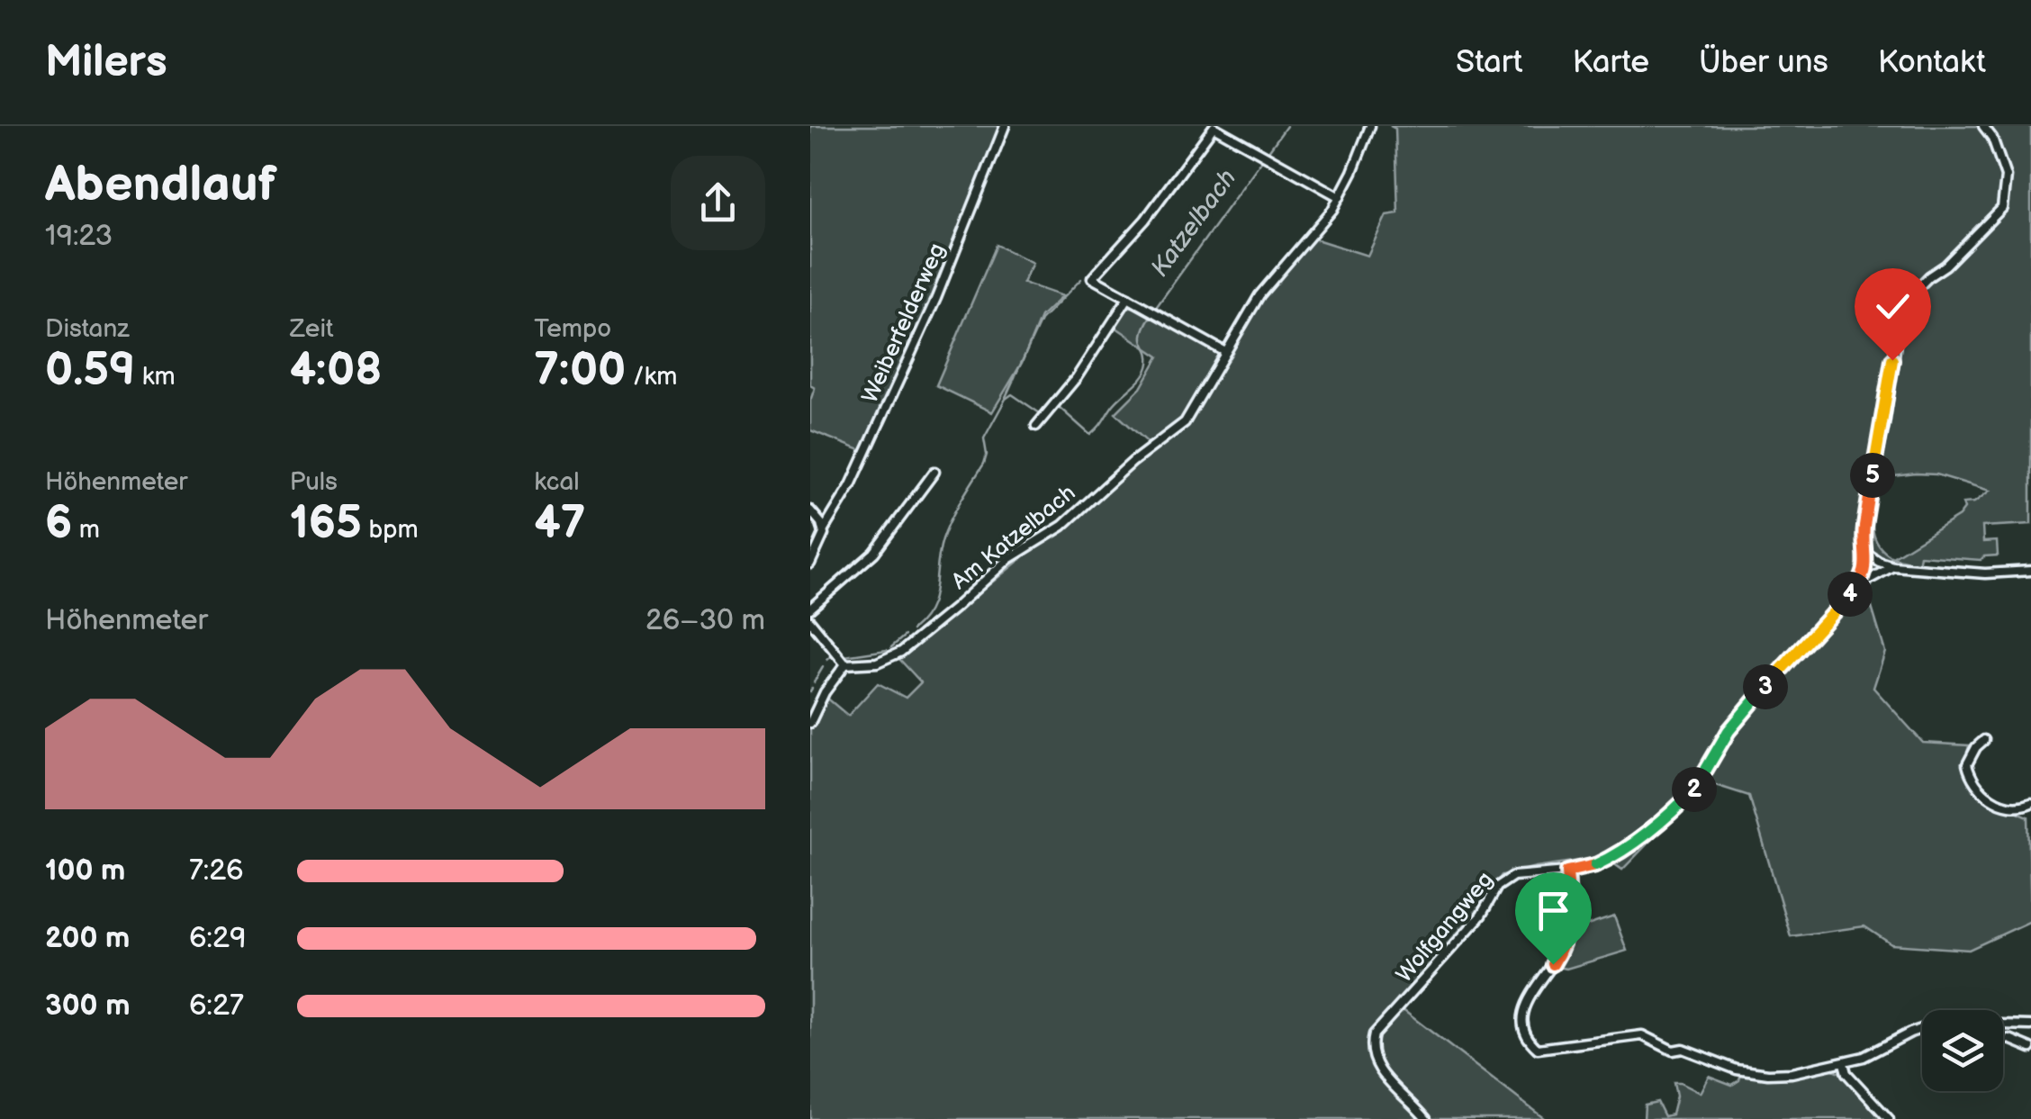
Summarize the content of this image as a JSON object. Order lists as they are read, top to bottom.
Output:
{
  "streets": {
    "street": ["Weiberfelderweg", "Am Katzelbach", "Wolfgangweg"]
  },
  "water": ["Katzelbach"],
  "page": {
    "header": "Milers",
    "nav": [
      "Start",
      "Karte",
      "Über uns",
      "Kontakt"
    ],
    "heading": ["Abendlauf", "19:23"],
    "stats": [
      ["Distanz", "0.59 km"],
      ["Zeit", "4:08"],
      ["Tempo", "7:00 /km"],
      ["Höhenmeter", "6 m"],
      ["Puls", "165 bpm"],
      ["kcal", "47"]
    ],
    "pins": [
      "5",
      "4",
      "3",
      "2"
    ],
    "chart": ["Höhenmeter", "26–30 m"],
    "list": [
      {
        "name": "100 m",
        "note": "7:26"
      },
      {
        "name": "200 m",
        "note": "6:29"
      },
      {
        "name": "300 m",
        "note": "6:27"
      }
    ]
  }
}
